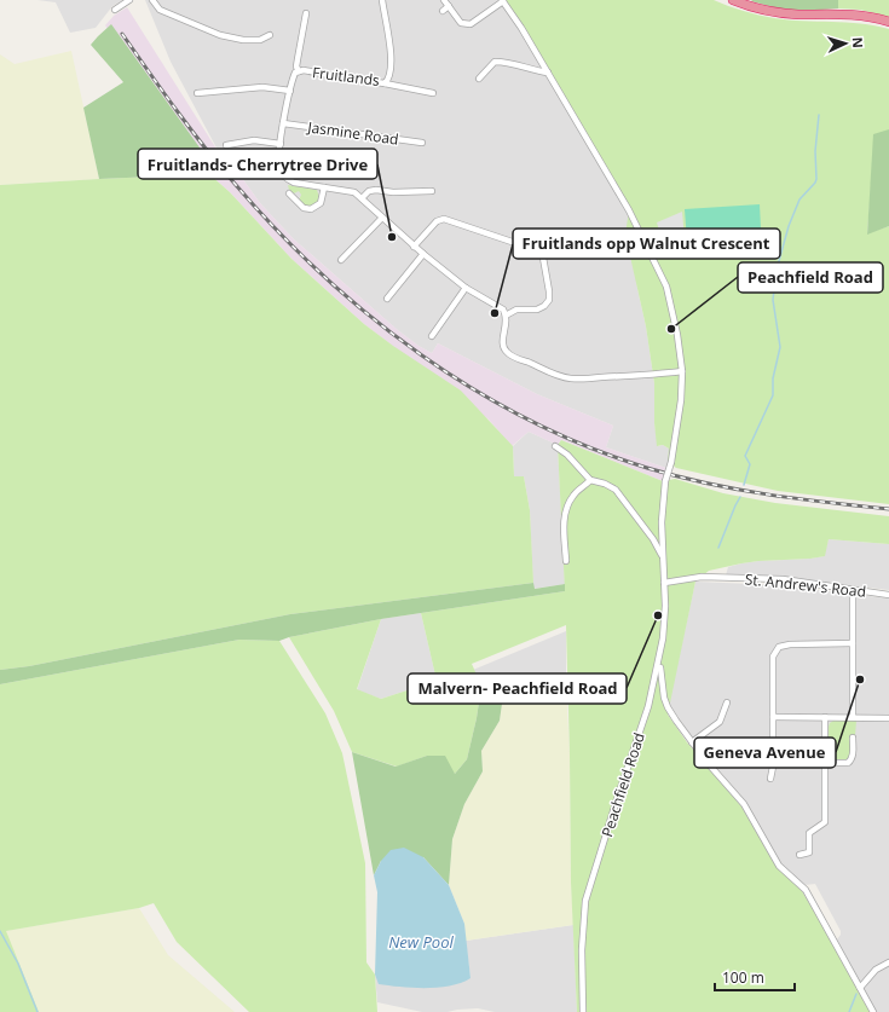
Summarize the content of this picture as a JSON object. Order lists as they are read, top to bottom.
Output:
{
  "streets": {
    "street": [
      "Fruitlands",
      "Jasmine Road",
      "St. Andrew's Road",
      "Peachfield Road"
    ]
  },
  "crossings": [
    ["Fruitlands", "Jasmine Road"],
    ["St. Andrew's Road", "Peachfield Road"]
  ],
  "water": ["New Pool"],
  "places": [
    "Fruitlands- Cherrytree Drive",
    "Fruitlands opp Walnut Crescent",
    "Peachfield Road",
    "Malvern- Peachfield Road",
    "Geneva Avenue"
  ],
  "scale_bar": "100 m",
  "north": "right"
}
